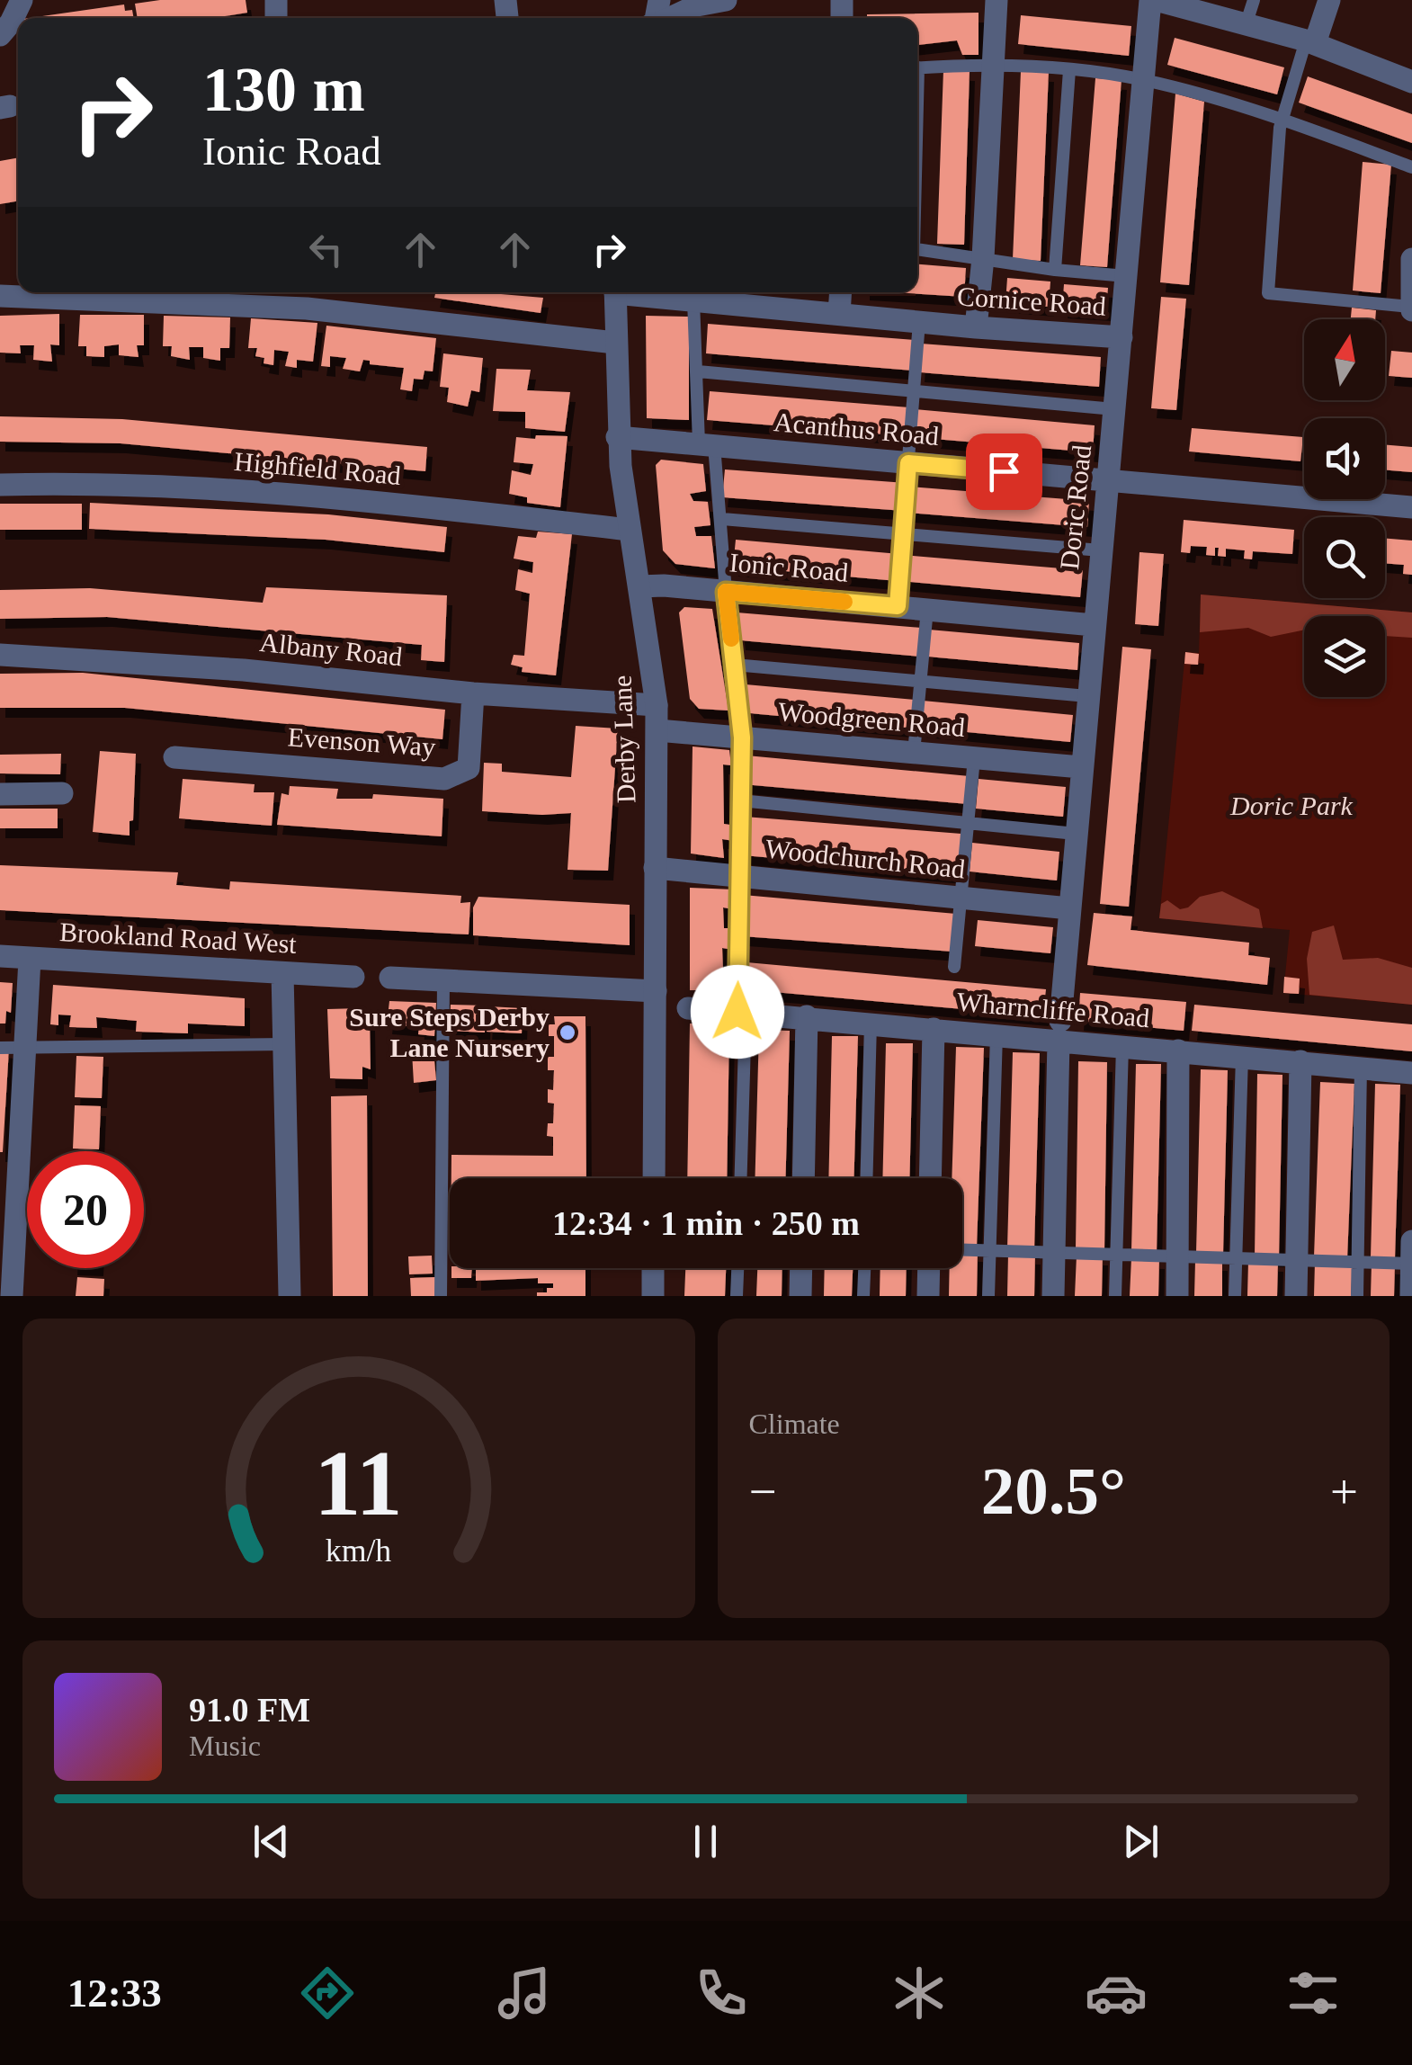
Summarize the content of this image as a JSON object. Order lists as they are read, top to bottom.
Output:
{
  "streets": {
    "street": [
      "Cornice Road",
      "Acanthus Road",
      "Highfield Road",
      "Doric Road",
      "Ionic Road",
      "Albany Road",
      "Woodgreen Road",
      "Derby Lane",
      "Evenson Way",
      "Woodchurch Road",
      "Brookland Road West",
      "Wharncliffe Road"
    ]
  },
  "crossings": [
    ["Cornice Road", "Doric Road"],
    ["Acanthus Road", "Doric Road"],
    ["Acanthus Road", "Derby Lane"],
    ["Highfield Road", "Derby Lane"],
    ["Doric Road", "Ionic Road"],
    ["Doric Road", "Woodgreen Road"],
    ["Doric Road", "Woodchurch Road"],
    ["Doric Road", "Wharncliffe Road"],
    ["Ionic Road", "Derby Lane"],
    ["Albany Road", "Derby Lane"],
    ["Albany Road", "Evenson Way"],
    ["Woodgreen Road", "Derby Lane"],
    ["Derby Lane", "Woodchurch Road"]
  ],
  "parks": ["Doric Park"],
  "places": ["Sure Steps Derby Lane Nursery"],
  "north": "top",
  "page": {
    "turn": ["130 m", "Ionic Road"],
    "limit": "20",
    "trip": "12:34 · 1 min · 250 m",
    "tile": "Climate",
    "heat": ["−", "20.5°", "+"],
    "song": ["91.0 FM", "Music"],
    "tabs": "12:33",
    "gauge": ["11", "km/h"]
  }
}
